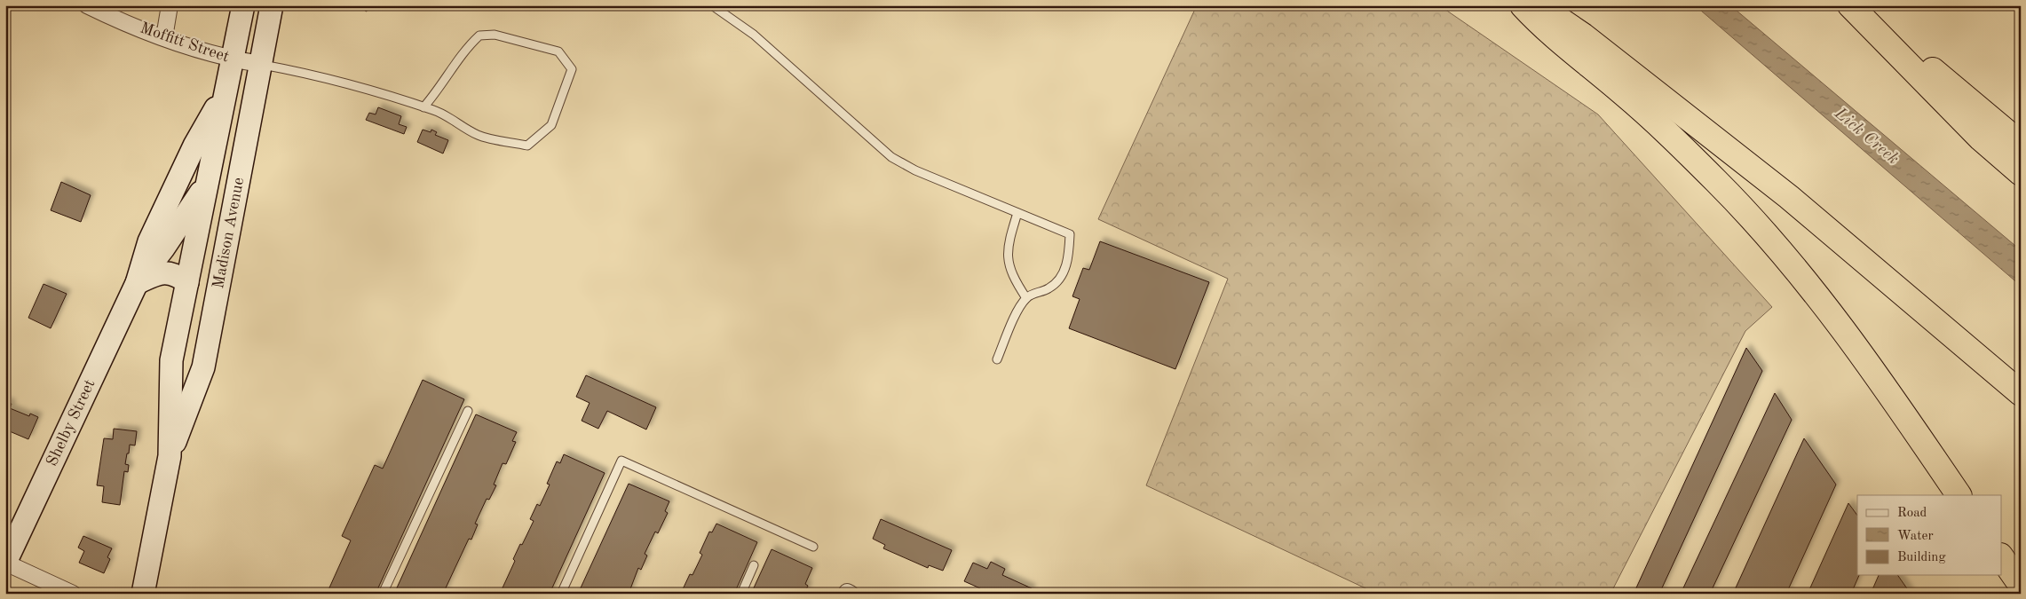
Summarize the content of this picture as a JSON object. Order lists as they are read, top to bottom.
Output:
{
  "streets": {
    "main road": ["Madison Avenue", "Shelby Street"],
    "street": ["Moffitt Street"]
  },
  "crossings": [
    ["Moffitt Street", "Madison Avenue"],
    ["Madison Avenue", "Shelby Street"]
  ],
  "water": ["Lick Creek"],
  "legend": ["Road", "Water", "Building"]
}
